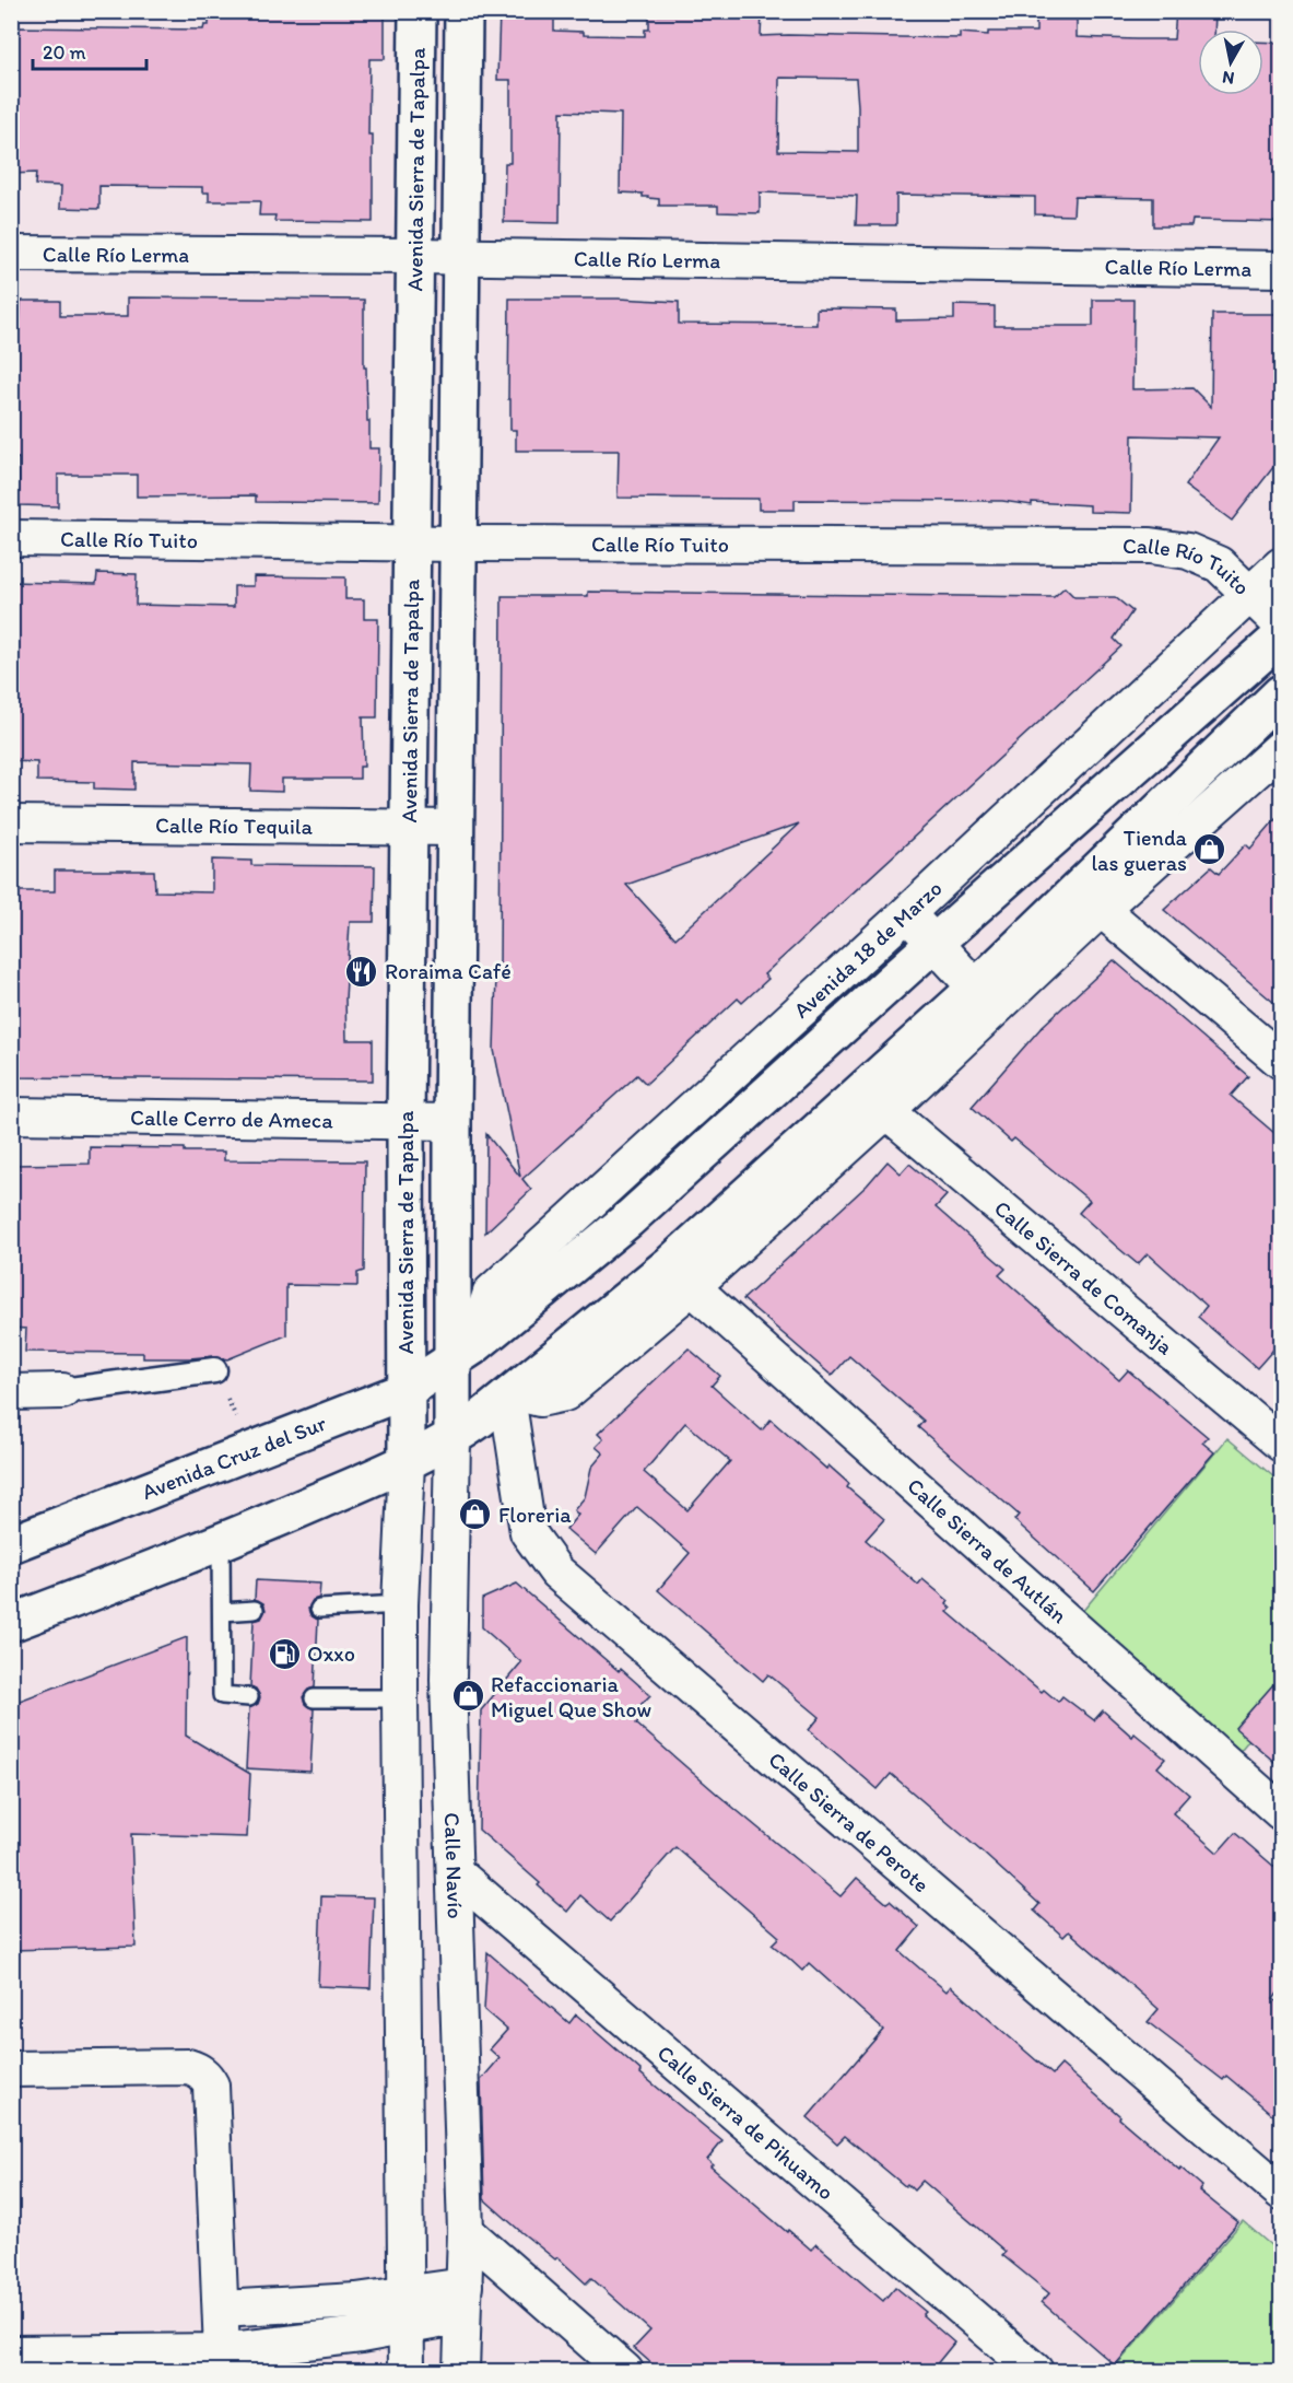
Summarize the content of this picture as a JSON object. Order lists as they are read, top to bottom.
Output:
{
  "streets": {
    "main road": [
      "Avenida Sierra de Tapalpa",
      "Avenida 18 de Marzo",
      "Avenida Cruz del Sur",
      "Calle Navío"
    ],
    "street": [
      "Calle Río Lerma",
      "Calle Río Tuito",
      "Calle Río Tequila",
      "Calle Cerro de Ameca",
      "Calle Sierra de Comanja",
      "Calle Sierra de Autlán",
      "Calle Sierra de Perote",
      "Calle Sierra de Pihuamo"
    ]
  },
  "crossings": [
    ["Avenida Sierra de Tapalpa", "Calle Río Lerma"],
    ["Avenida Sierra de Tapalpa", "Calle Río Tuito"],
    ["Avenida Sierra de Tapalpa", "Calle Río Tequila"],
    ["Avenida Sierra de Tapalpa", "Calle Cerro de Ameca"],
    ["Avenida Sierra de Tapalpa", "Avenida Cruz del Sur"],
    ["Calle Río Tuito", "Avenida 18 de Marzo"],
    ["Avenida 18 de Marzo", "Avenida Cruz del Sur"],
    ["Avenida 18 de Marzo", "Calle Navío"],
    ["Avenida Cruz del Sur", "Calle Navío"],
    ["Calle Navío", "Calle Sierra de Pihuamo"]
  ],
  "places": {
    "shop": ["Tienda las gueras", "Floreria", "Refaccionaria Miguel Que Show"],
    "restaurant": ["Roraima Café"],
    "fuel station": ["Oxxo"]
  },
  "scale_bar": "20 m",
  "north": "bottom"
}
